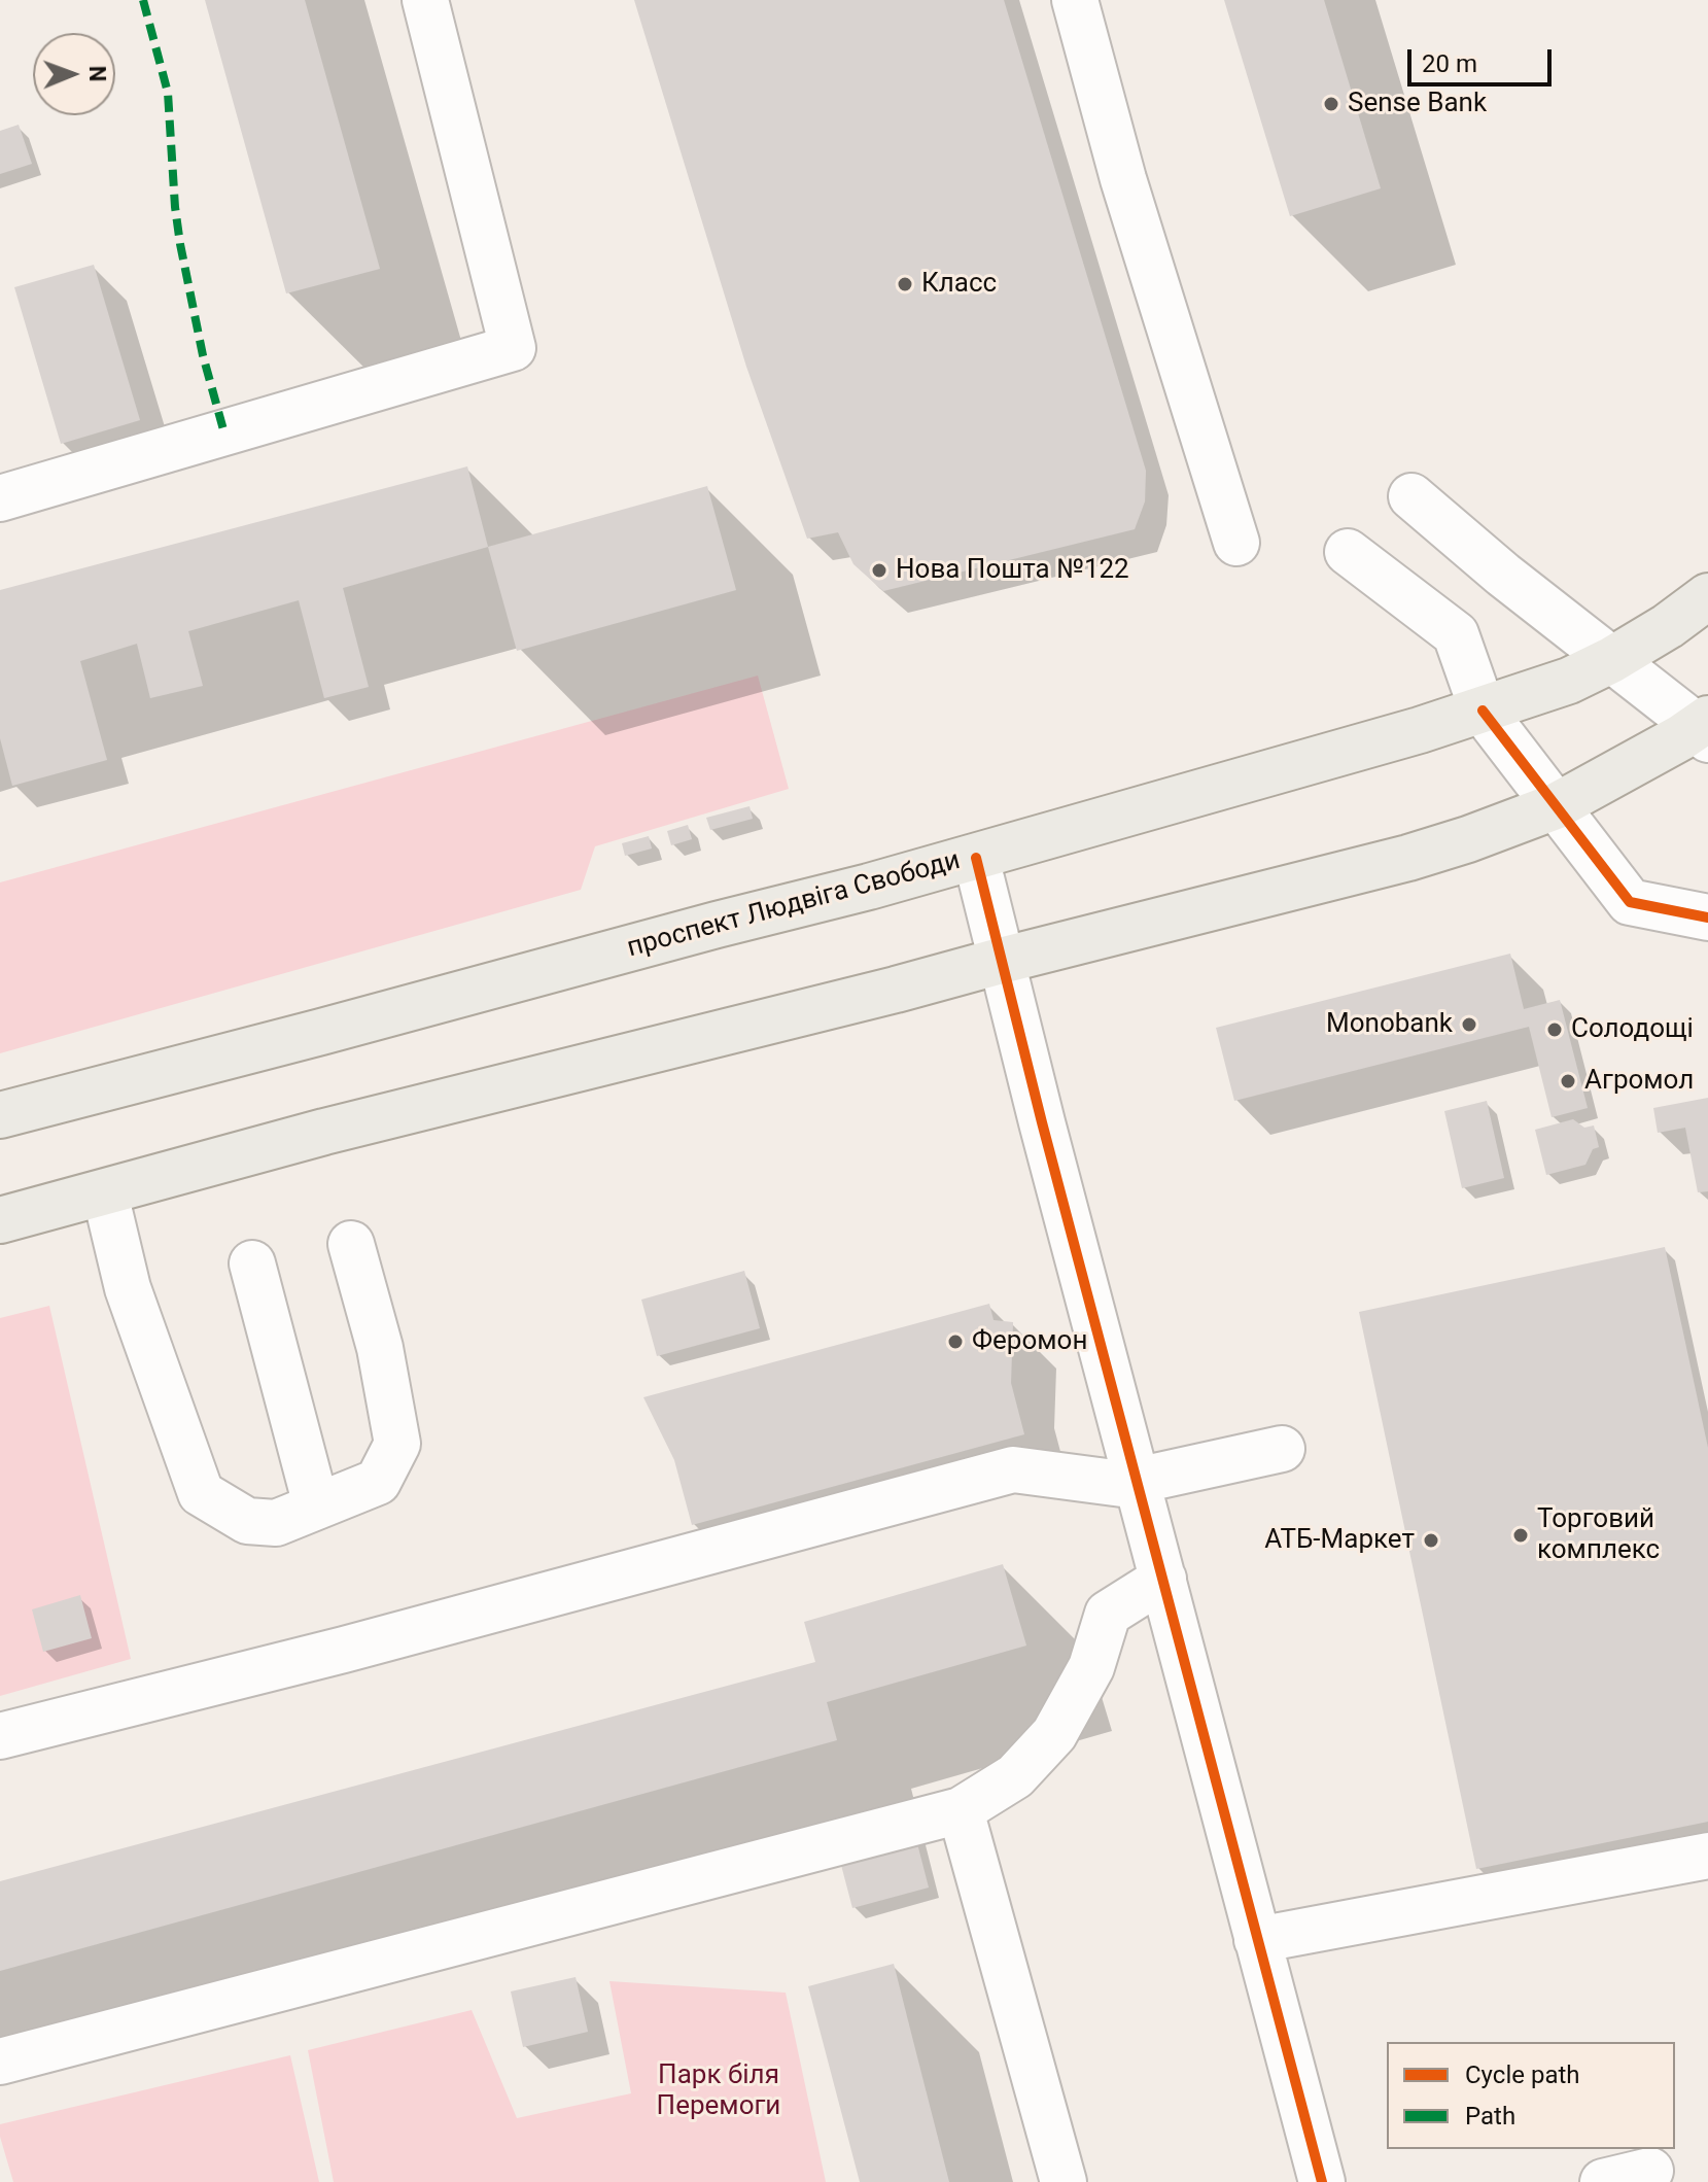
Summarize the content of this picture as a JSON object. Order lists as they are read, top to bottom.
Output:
{
  "streets": {
    "main road": ["проспект Людвіга Свободи"]
  },
  "parks": ["Парк біля Перемоги"],
  "places": [
    "Sense Bank",
    "Класс",
    "Нова Пошта №122",
    "Monobank",
    "Солодощі",
    "Агромол",
    "Феромон",
    "Торговий комплекс",
    "АТБ-Маркет"
  ],
  "legend": ["Cycle path", "Path"],
  "scale_bar": "20 m",
  "north": "right"
}
